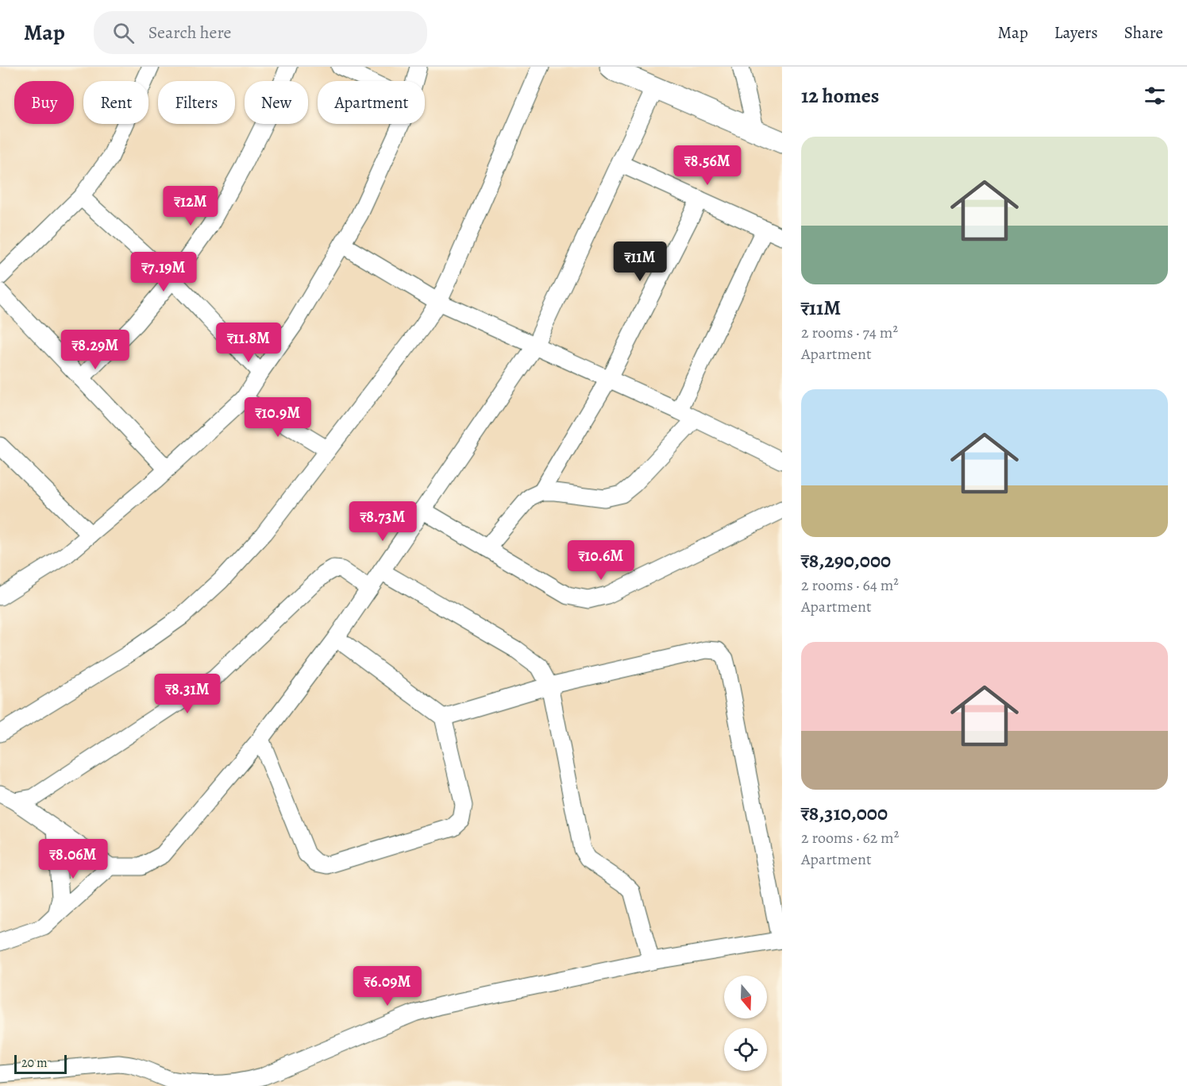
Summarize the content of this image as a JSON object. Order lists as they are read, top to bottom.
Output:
{
  "scale_bar": "20 m",
  "north": "bottom",
  "page": {
    "header": "Map",
    "search": "Search here",
    "nav": ["Map", "Layers", "Share"],
    "heading": "12 homes",
    "chip": [
      "Buy",
      "Rent",
      "Filters",
      "New",
      "Apartment"
    ],
    "list": [
      {
        "name": "₹11M",
        "note": "2 rooms · 74 m² · Apartment"
      },
      {
        "name": "₹8,290,000",
        "note": "2 rooms · 64 m² · Apartment"
      },
      {
        "name": "₹8,310,000",
        "note": "2 rooms · 62 m² · Apartment"
      }
    ],
    "price": [
      "₹8.56M",
      "₹12M",
      "₹11M",
      "₹7.19M",
      "₹11.8M",
      "₹8.29M",
      "₹10.9M",
      "₹8.73M",
      "₹10.6M",
      "₹8.31M",
      "₹8.06M",
      "₹6.09M"
    ],
    "scale": "20 m"
  }
}
